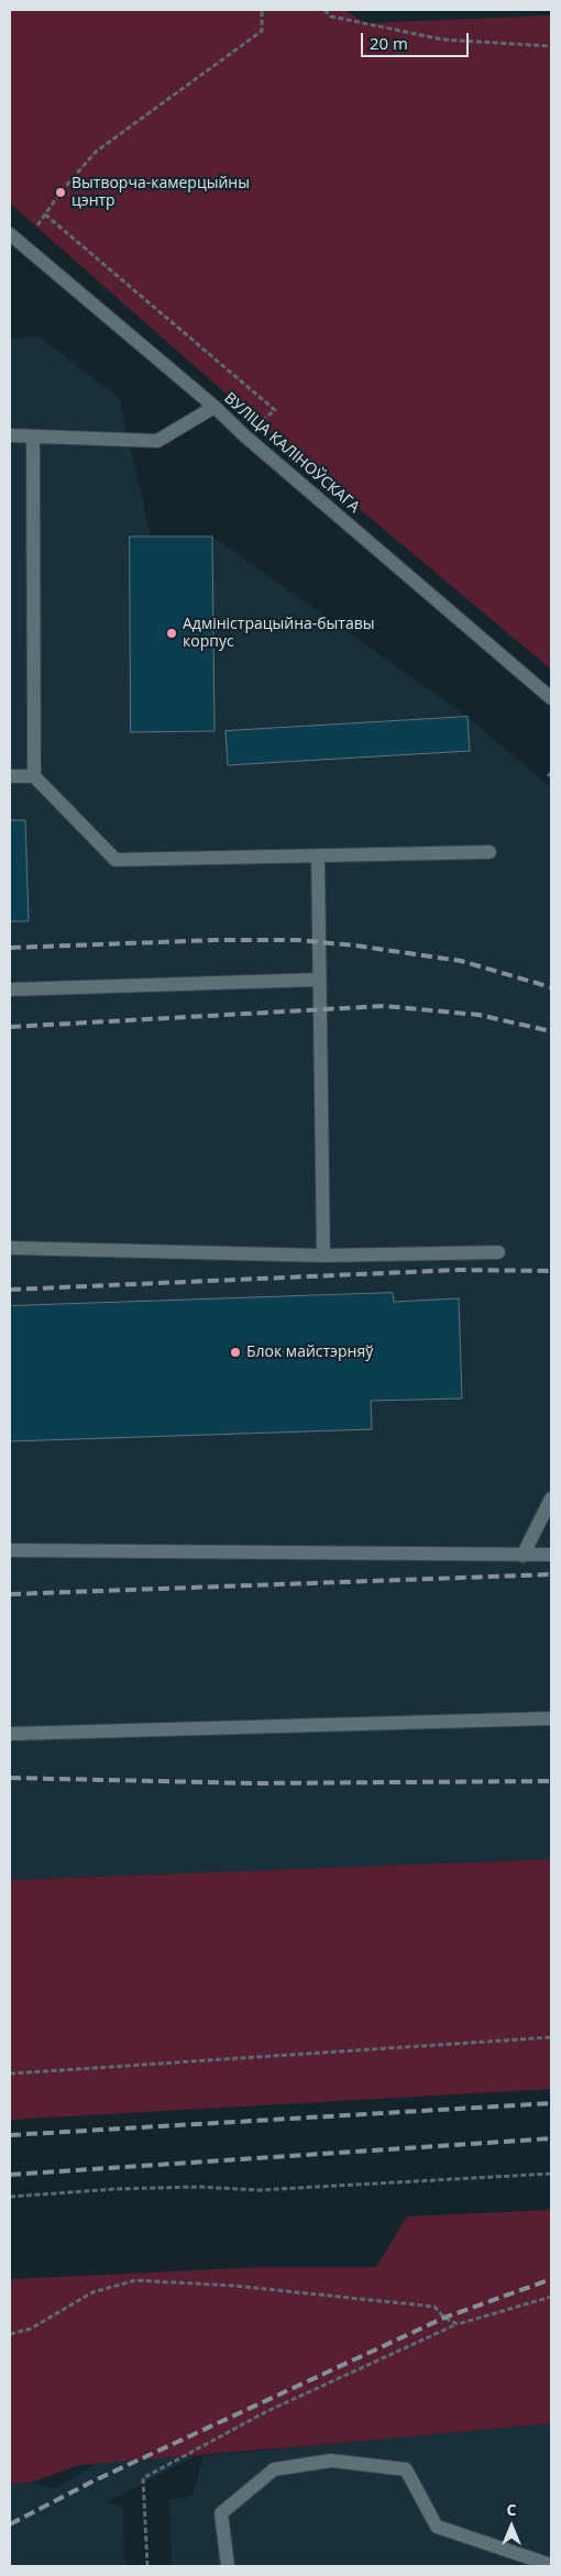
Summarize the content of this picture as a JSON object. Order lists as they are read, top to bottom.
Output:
{
  "streets": {
    "street": ["ВУЛІЦА КАЛІНОЎСКАГА"]
  },
  "places": ["Вытворча-камерцыйны цэнтр", "Адміністрацыйна-бытавы корпус", "Блок майстэрняў"],
  "scale_bar": "20 m",
  "north": "top"
}
